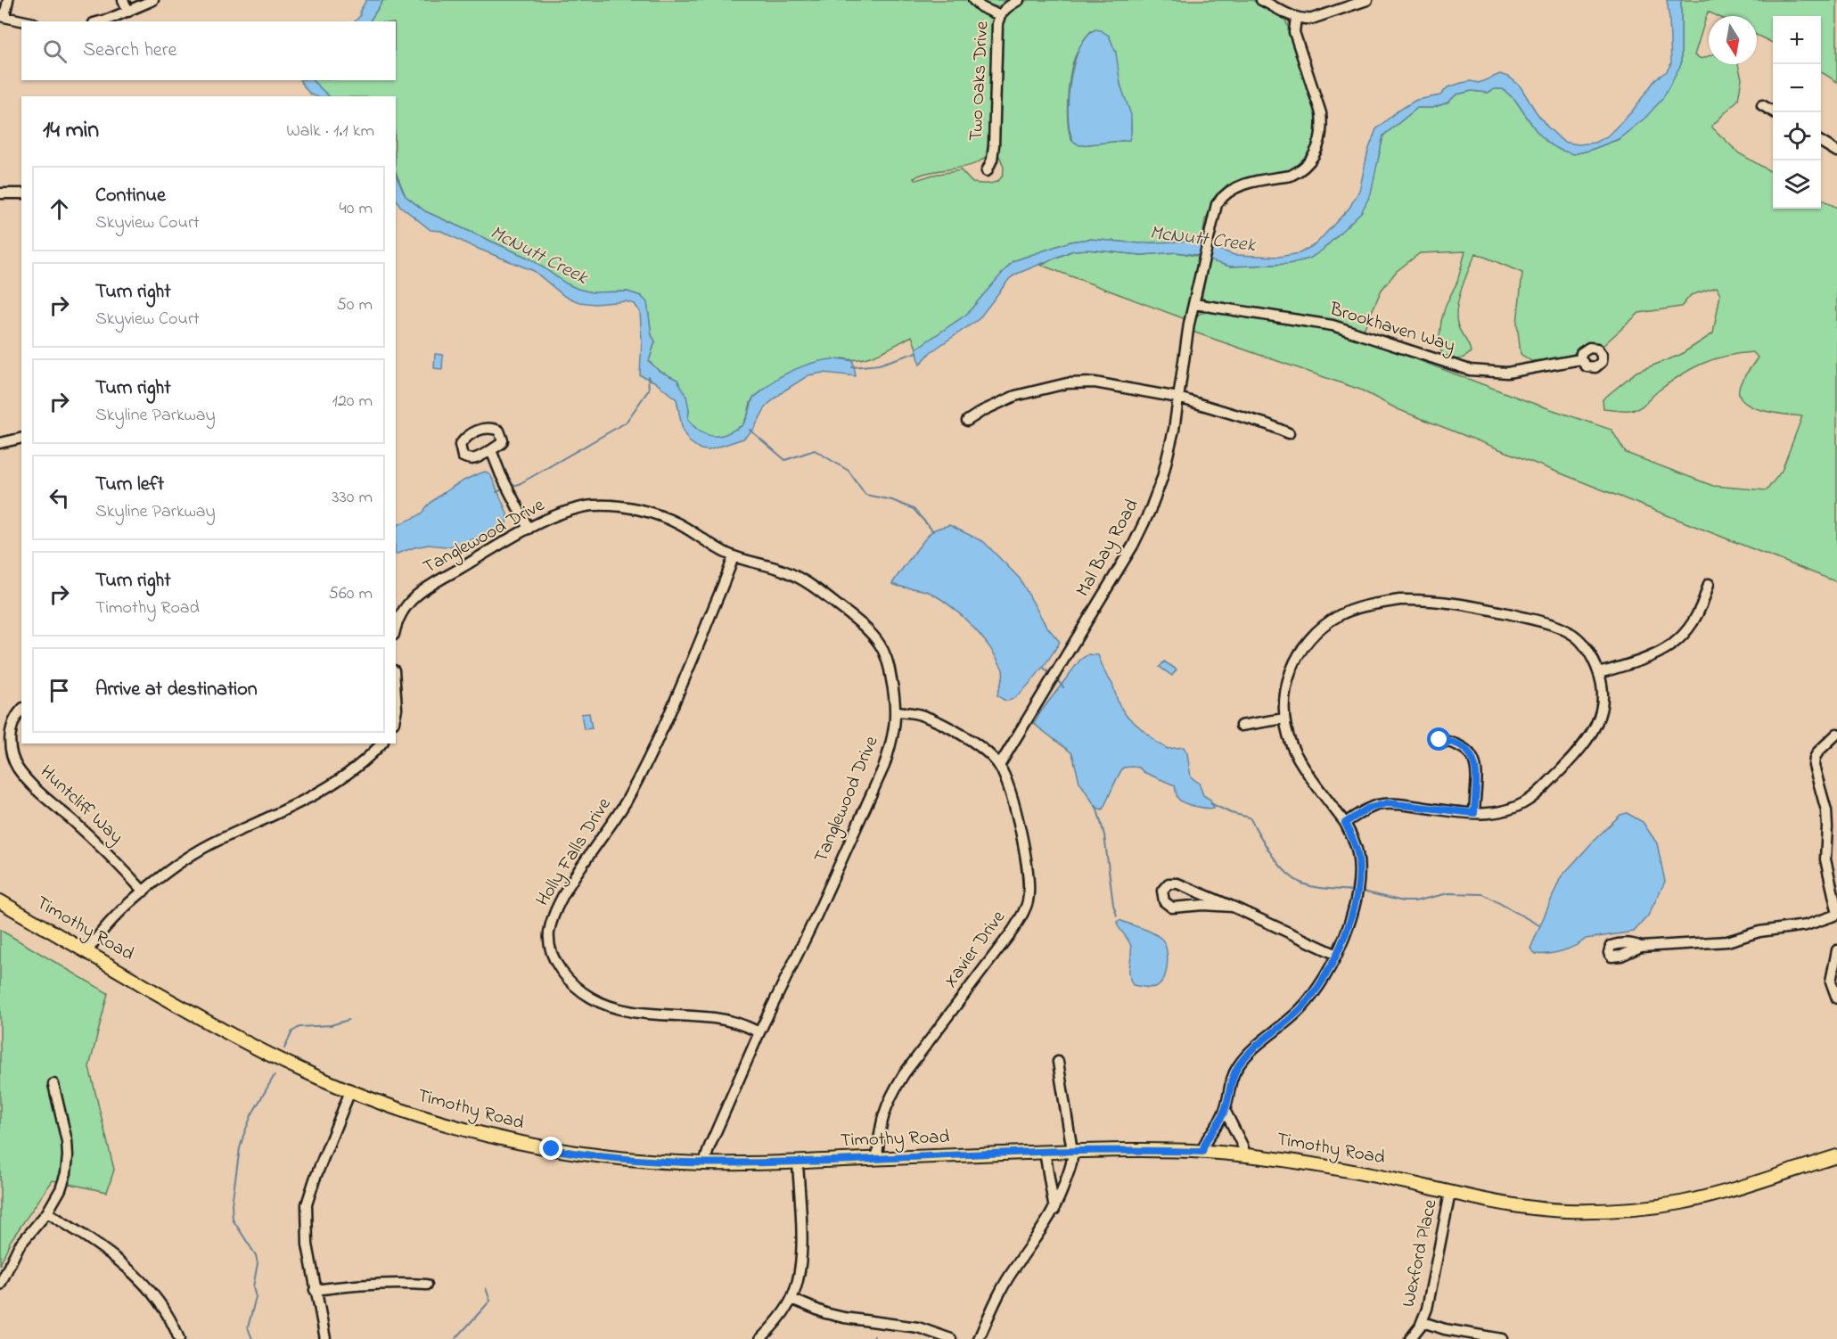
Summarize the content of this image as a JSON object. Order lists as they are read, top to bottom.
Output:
{
  "streets": {
    "main road": ["Timothy Road"],
    "street": [
      "Two Oaks Drive",
      "Brookhaven Way",
      "Tanglewood Drive",
      "Mal Bay Road",
      "Huntcliff Way",
      "Holly Falls Drive",
      "Xavier Drive",
      "Wexford Place"
    ]
  },
  "crossings": [
    ["Brookhaven Way", "Mal Bay Road"],
    ["Tanglewood Drive", "Holly Falls Drive"],
    ["Tanglewood Drive", "Timothy Road"],
    ["Tanglewood Drive", "Xavier Drive"],
    ["Mal Bay Road", "Xavier Drive"],
    ["Timothy Road", "Xavier Drive"],
    ["Timothy Road", "Wexford Place"]
  ],
  "water": ["McNutt Creek"],
  "north": "bottom",
  "page": {
    "map_buttons": ["+", "−"],
    "search": "Search here",
    "heading": ["14 min", "Walk · 1.1 km"],
    "list": [
      ["Continue", "Skyview Court", "40 m"],
      ["Turn right", "Skyview Court", "50 m"],
      ["Turn right", "Skyline Parkway", "120 m"],
      ["Turn left", "Skyline Parkway", "330 m"],
      ["Turn right", "Timothy Road", "560 m"],
      "Arrive at destination"
    ]
  }
}
